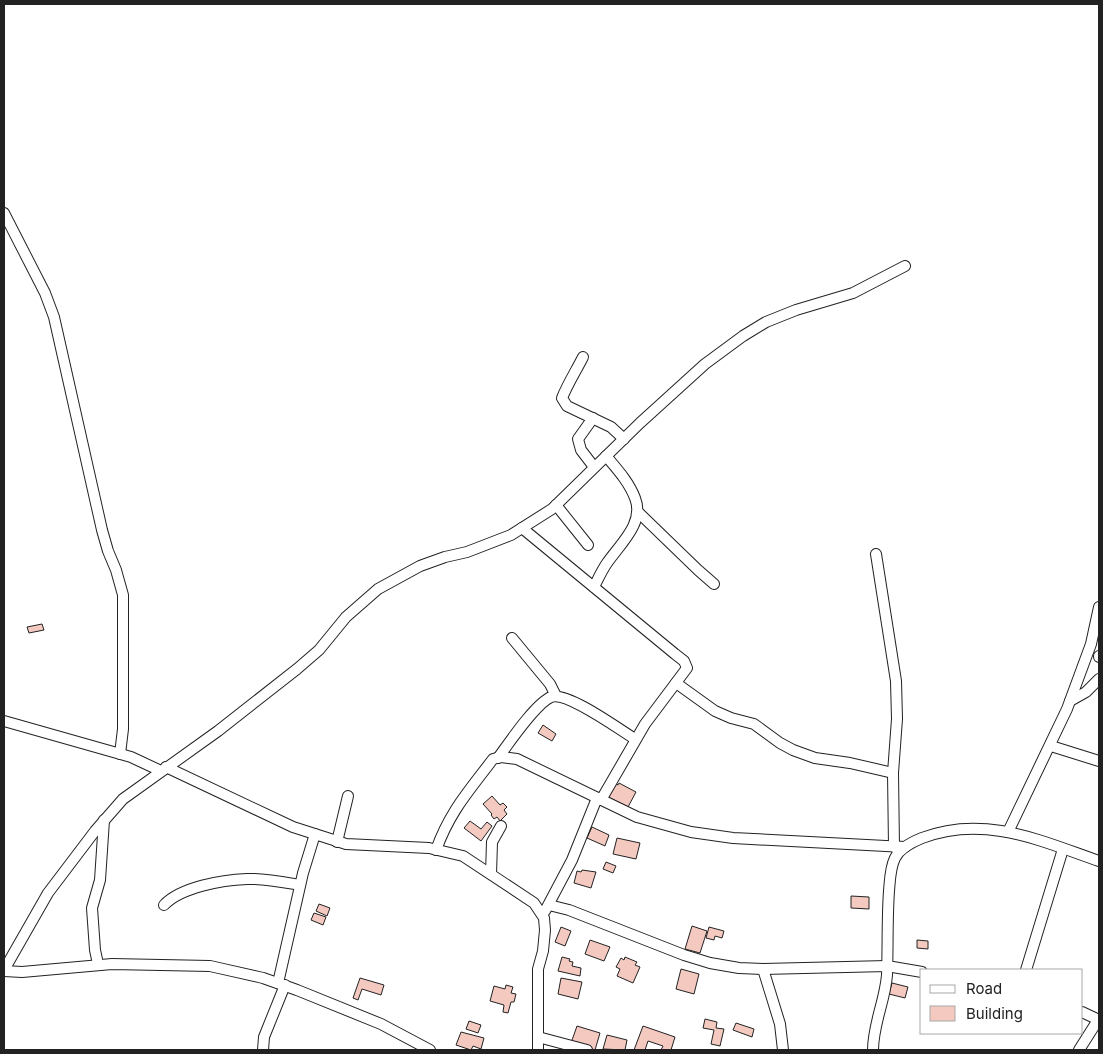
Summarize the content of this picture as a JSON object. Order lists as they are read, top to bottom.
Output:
{
  "legend": ["Road", "Building"]
}
